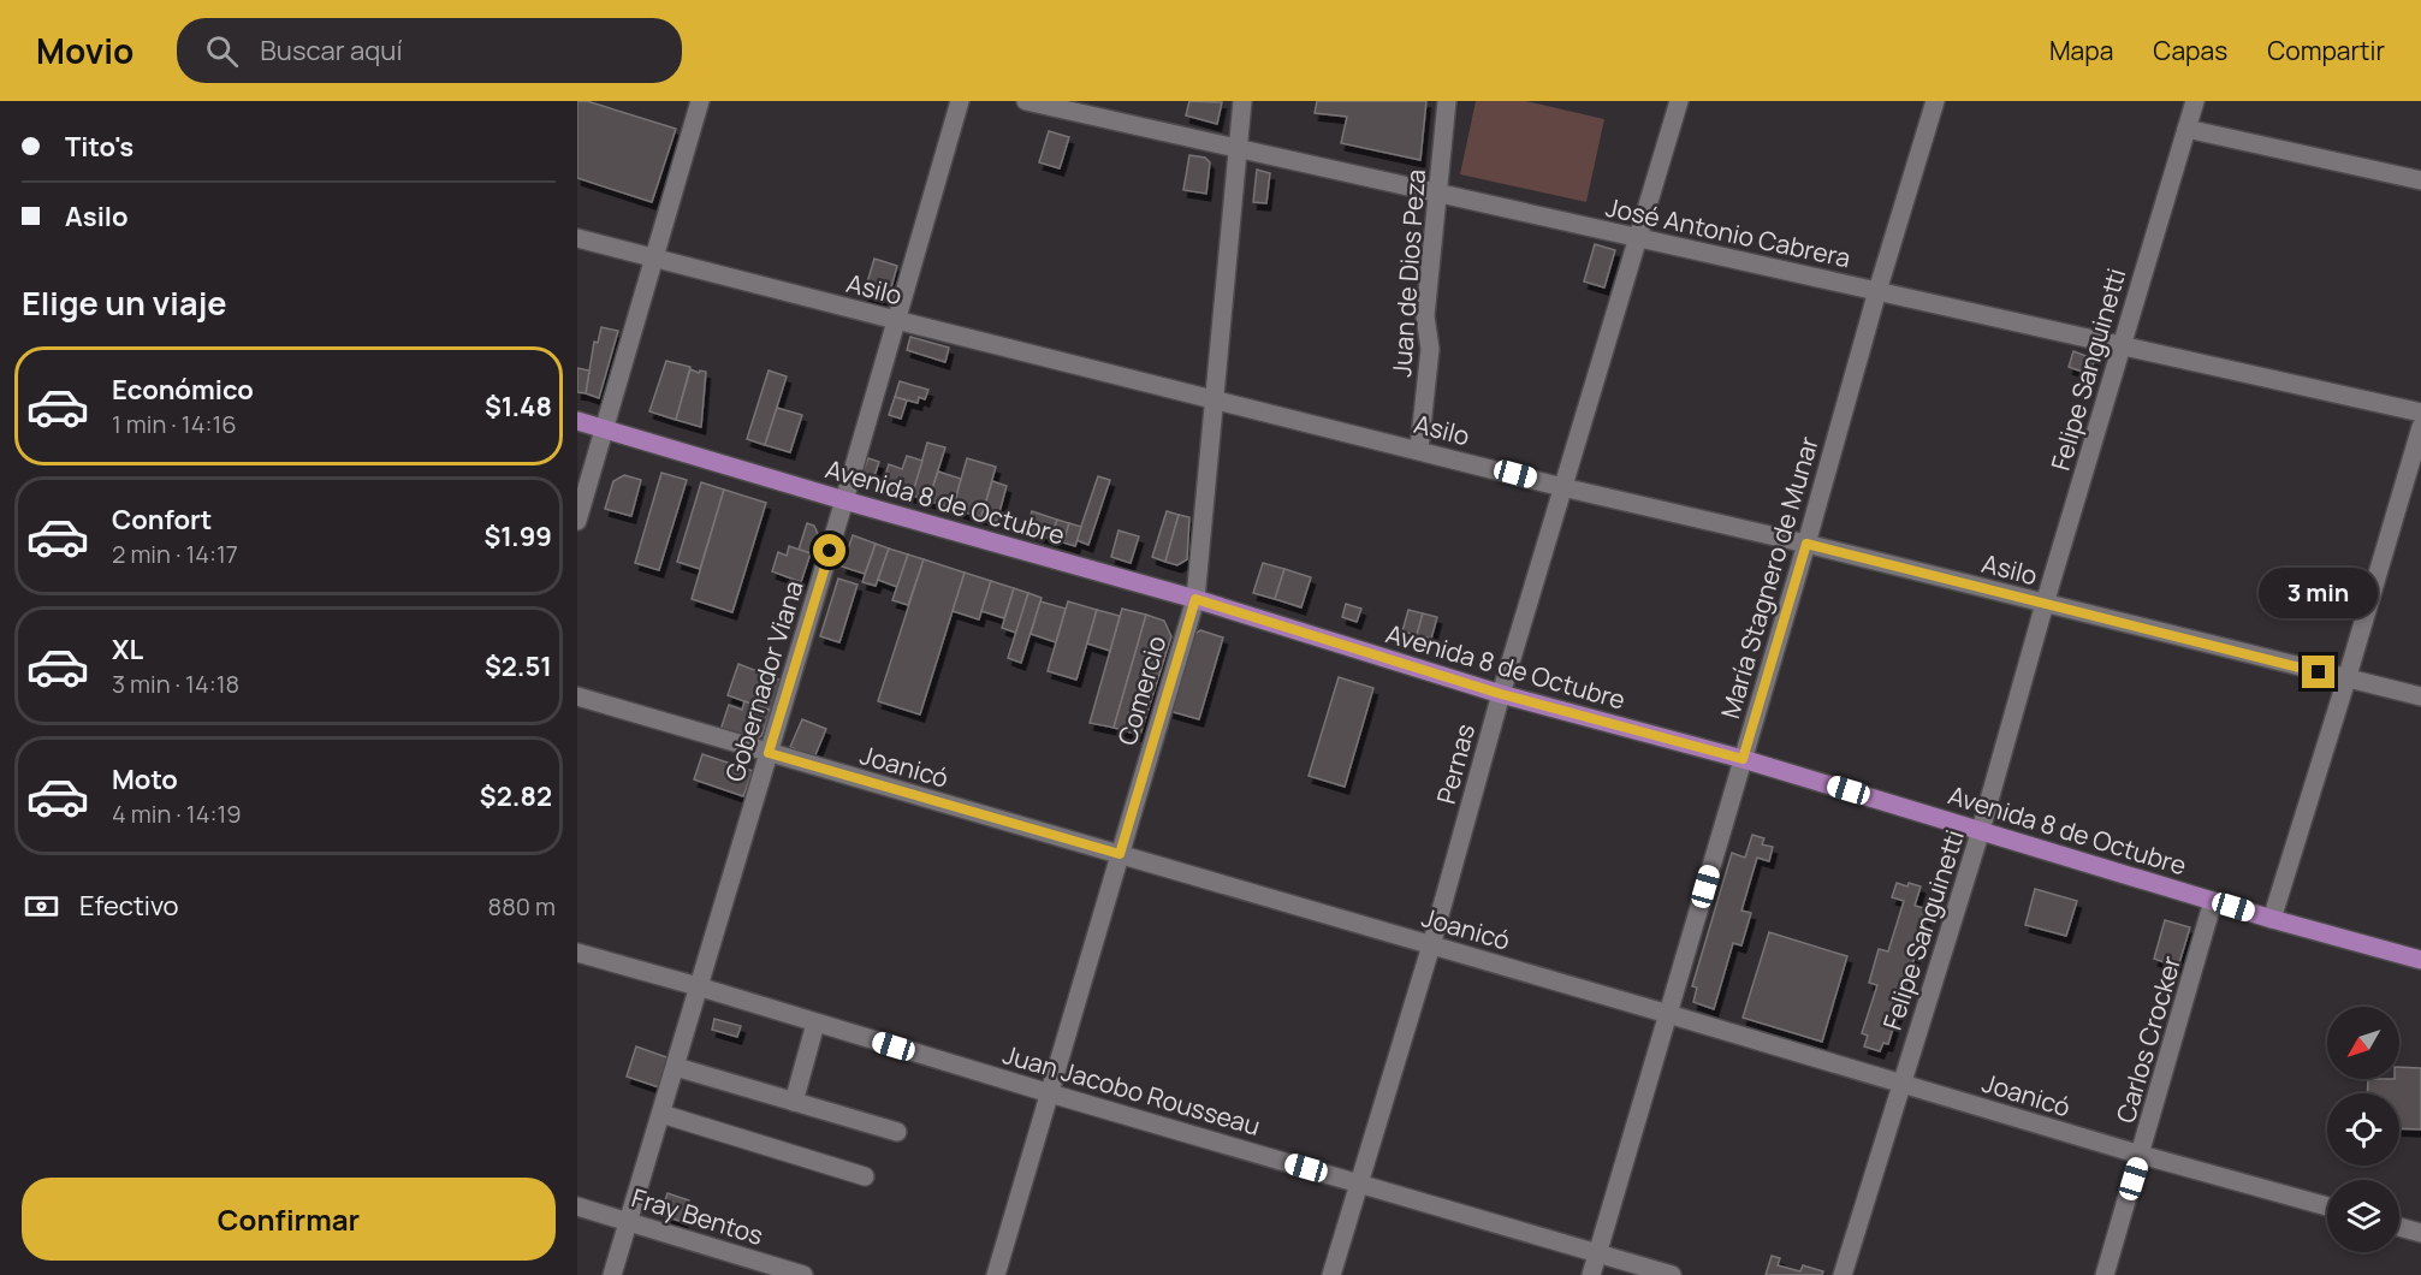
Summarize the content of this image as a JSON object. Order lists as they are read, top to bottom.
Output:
{
  "streets": {
    "main road": ["Avenida 8 de Octubre"],
    "street": [
      "José Antonio Cabrera",
      "Juan de Dios Peza",
      "Asilo",
      "Felipe Sanguinetti",
      "María Stagnero de Munar",
      "Gobernador Viana",
      "Comercio",
      "Pernas",
      "Joanicó",
      "Carlos Crocker",
      "Juan Jacobo Rousseau",
      "Fray Bentos"
    ]
  },
  "crossings": [
    ["José Antonio Cabrera", "Juan de Dios Peza"],
    ["José Antonio Cabrera", "Felipe Sanguinetti"],
    ["José Antonio Cabrera", "María Stagnero de Munar"],
    ["José Antonio Cabrera", "Comercio"],
    ["José Antonio Cabrera", "Pernas"],
    ["Juan de Dios Peza", "Asilo"],
    ["Asilo", "Felipe Sanguinetti"],
    ["Asilo", "María Stagnero de Munar"],
    ["Asilo", "Gobernador Viana"],
    ["Asilo", "Comercio"],
    ["Asilo", "Pernas"],
    ["Felipe Sanguinetti", "Avenida 8 de Octubre"],
    ["Felipe Sanguinetti", "Joanicó"],
    ["Avenida 8 de Octubre", "María Stagnero de Munar"],
    ["Avenida 8 de Octubre", "Gobernador Viana"],
    ["Avenida 8 de Octubre", "Comercio"],
    ["Avenida 8 de Octubre", "Pernas"],
    ["Avenida 8 de Octubre", "Carlos Crocker"],
    ["María Stagnero de Munar", "Joanicó"],
    ["María Stagnero de Munar", "Juan Jacobo Rousseau"],
    ["Gobernador Viana", "Joanicó"],
    ["Gobernador Viana", "Juan Jacobo Rousseau"],
    ["Gobernador Viana", "Fray Bentos"],
    ["Comercio", "Joanicó"],
    ["Comercio", "Juan Jacobo Rousseau"],
    ["Pernas", "Joanicó"],
    ["Pernas", "Juan Jacobo Rousseau"],
    ["Joanicó", "Carlos Crocker"]
  ],
  "north": "bottom left",
  "page": {
    "header": "Movio",
    "search": "Buscar aquí",
    "nav": ["Mapa", "Capas", "Compartir"],
    "banner": ["Tito's", "Asilo"],
    "heading": "Elige un viaje",
    "list": [
      {
        "name": "Económico",
        "note": "1 min · 14:16",
        "value": "$1.48"
      },
      {
        "name": "Confort",
        "note": "2 min · 14:17",
        "value": "$1.99"
      },
      {
        "name": "XL",
        "note": "3 min · 14:18",
        "value": "$2.51"
      },
      {
        "name": "Moto",
        "note": "4 min · 14:19",
        "value": "$2.82"
      }
    ],
    "bubble": "3 min",
    "pay": ["Efectivo", "880 m"],
    "buttons": "Confirmar"
  }
}
